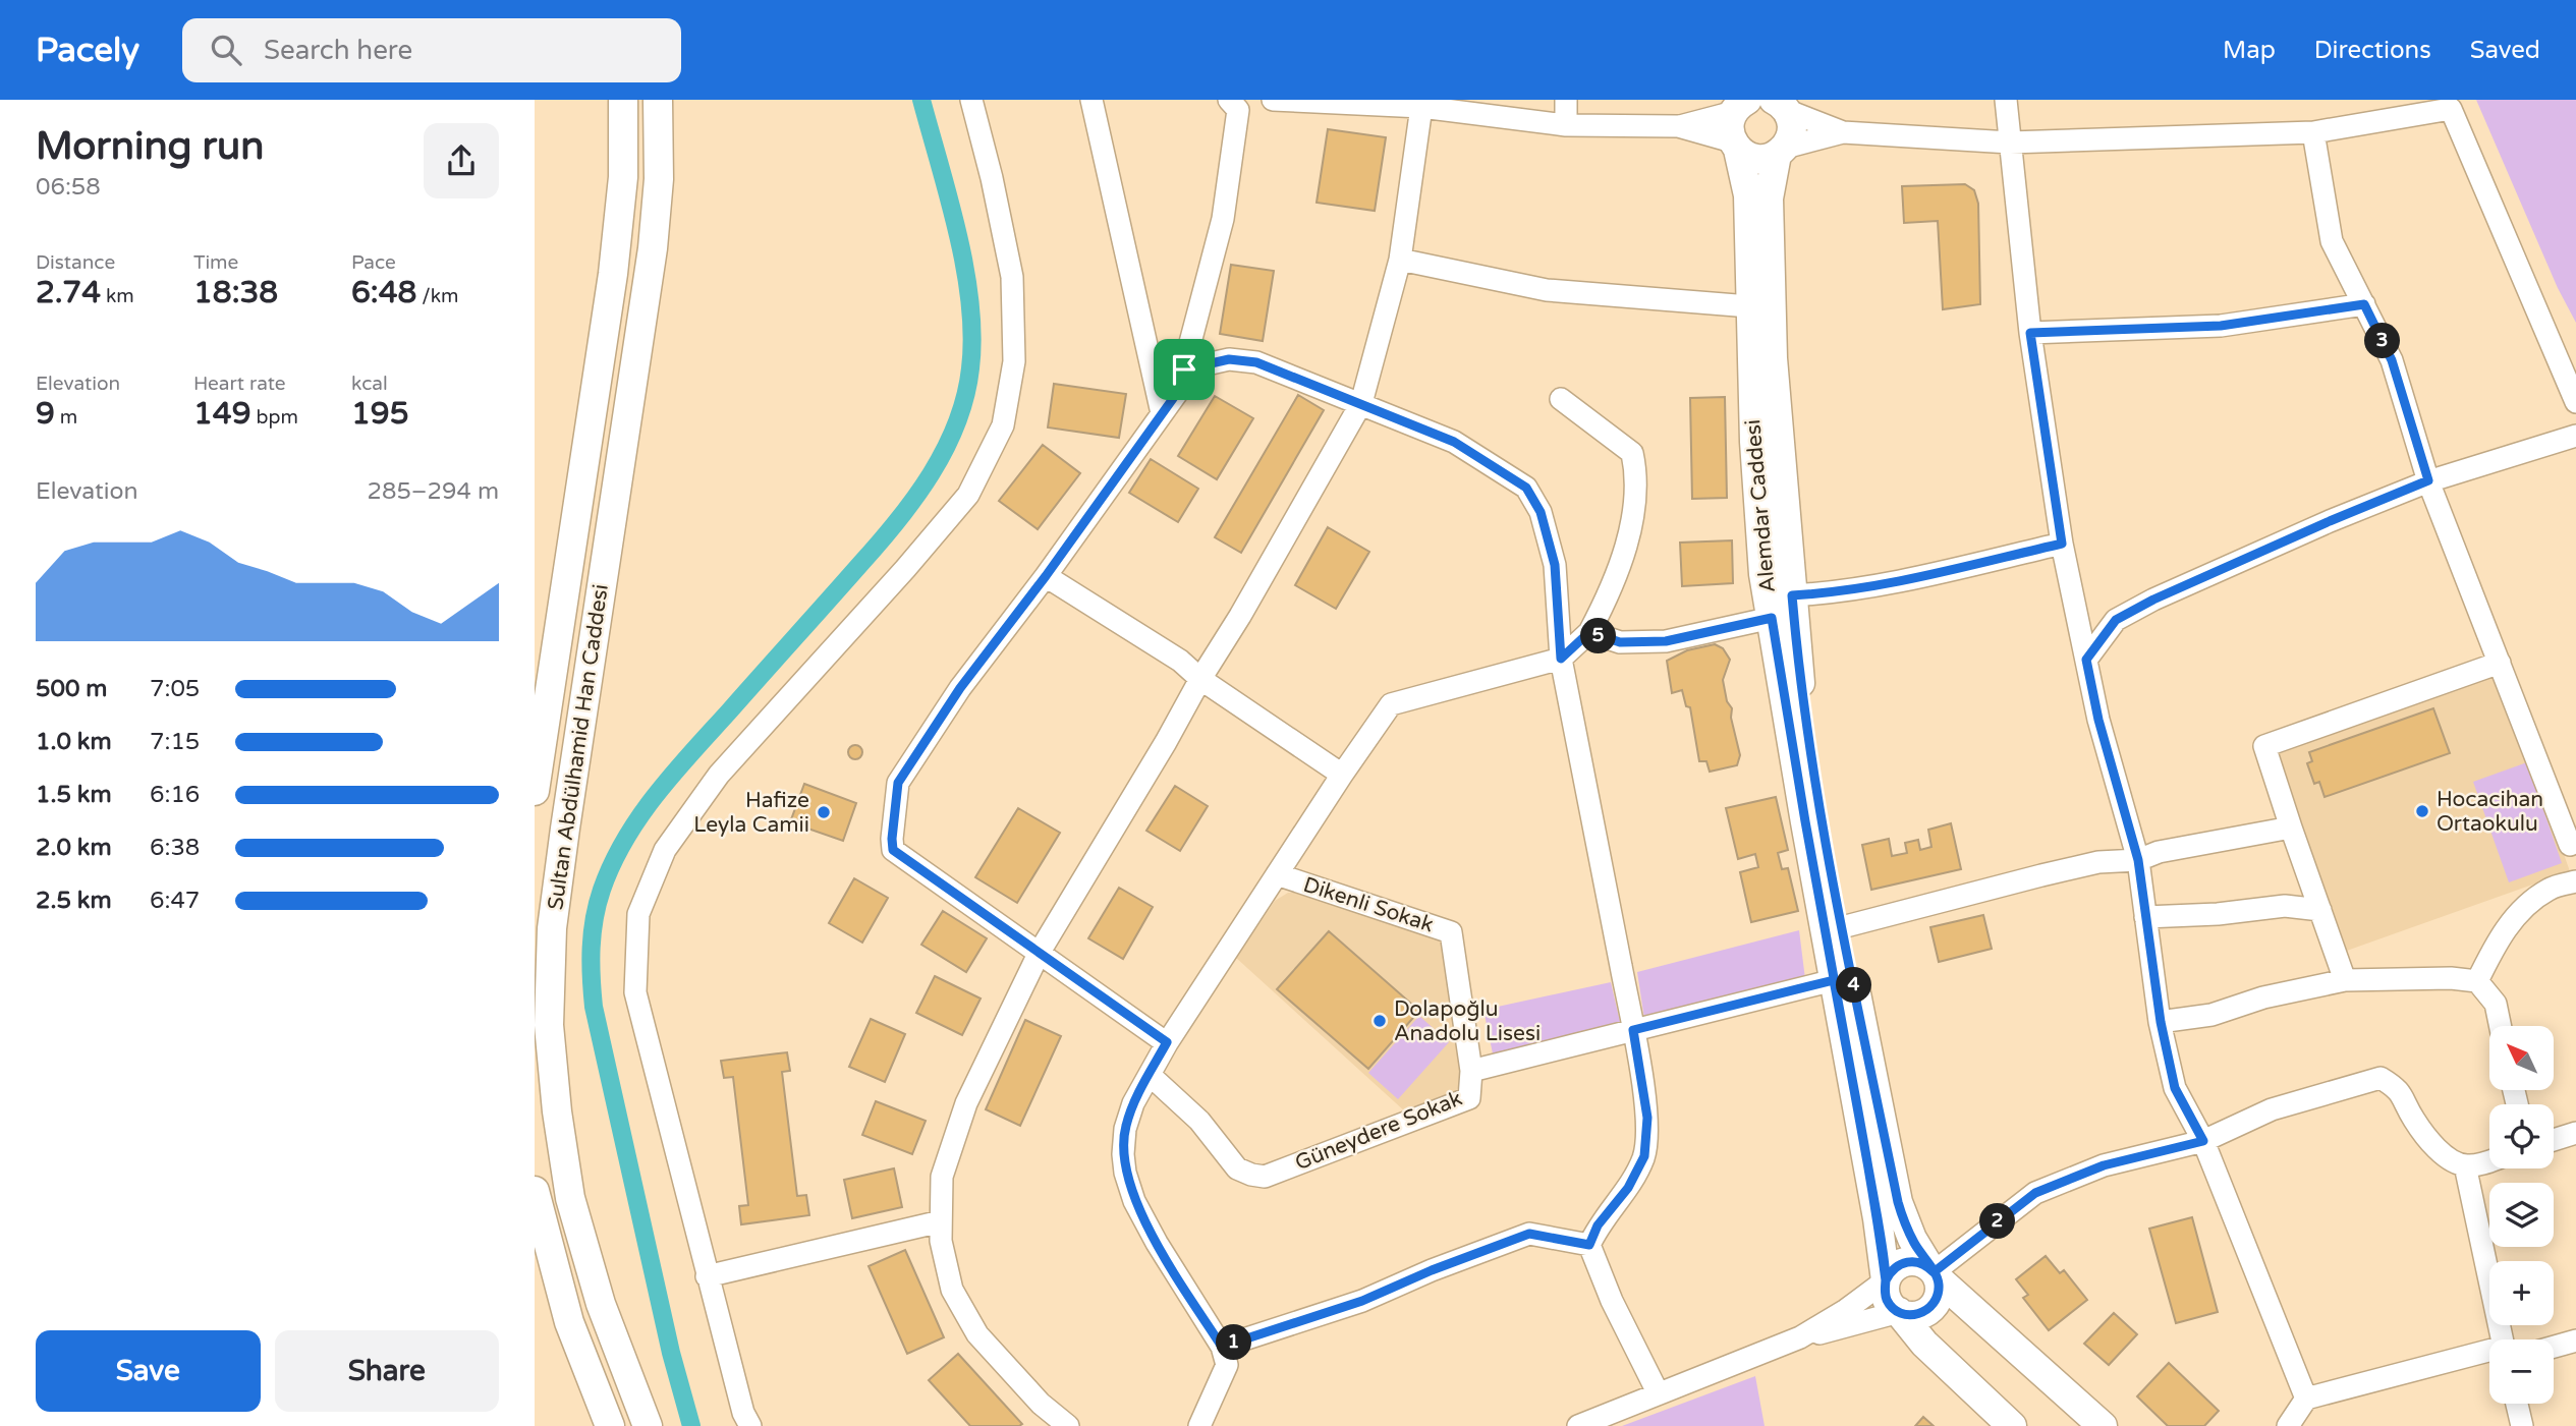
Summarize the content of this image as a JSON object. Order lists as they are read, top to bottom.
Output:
{
  "streets": {
    "main road": ["Alemdar Caddesi", "Sultan Abdülhamid Han Caddesi"],
    "street": ["Dikenli Sokak", "Güneydere Sokak"]
  },
  "crossings": [
    ["Alemdar Caddesi", "Güneydere Sokak"],
    ["Dikenli Sokak", "Güneydere Sokak"]
  ],
  "places": ["Hocacihan Ortaokulu", "Hafize Leyla Camii", "Dolapoğlu Anadolu Lisesi"],
  "north": "top left",
  "page": {
    "header": "Pacely",
    "search": "Search here",
    "nav": ["Map", "Directions", "Saved"],
    "heading": ["Morning run", "06:58"],
    "stats": [
      ["Distance", "2.74 km"],
      ["Time", "18:38"],
      ["Pace", "6:48 /km"],
      ["Elevation", "9 m"],
      ["Heart rate", "149 bpm"],
      ["kcal", "195"]
    ],
    "pins": [
      "3",
      "5",
      "4",
      "2",
      "1"
    ],
    "chart": ["Elevation", "285–294 m"],
    "list": [
      {
        "name": "500 m",
        "note": "7:05"
      },
      {
        "name": "1.0 km",
        "note": "7:15"
      },
      {
        "name": "1.5 km",
        "note": "6:16"
      },
      {
        "name": "2.0 km",
        "note": "6:38"
      },
      {
        "name": "2.5 km",
        "note": "6:47"
      }
    ],
    "map_buttons": ["+", "−"],
    "buttons": ["Save", "Share"]
  }
}
